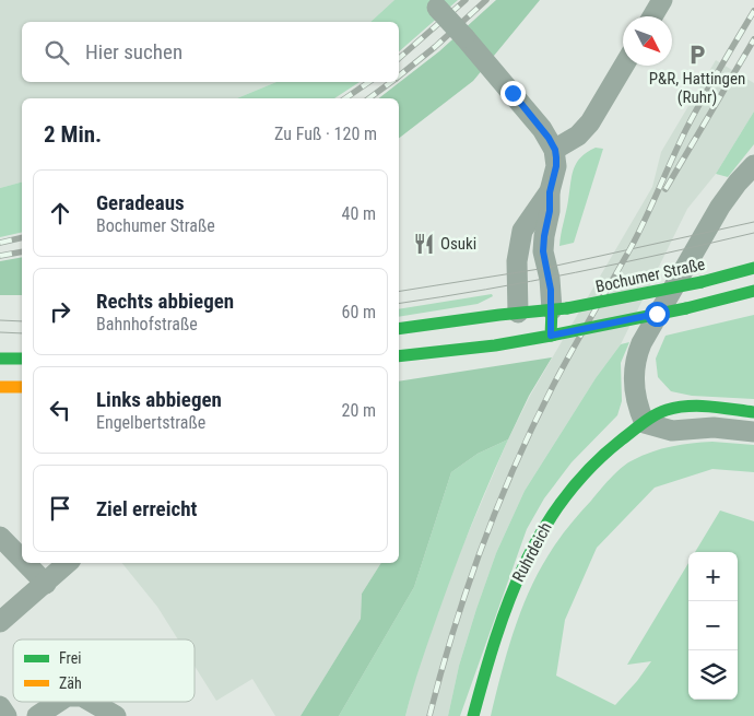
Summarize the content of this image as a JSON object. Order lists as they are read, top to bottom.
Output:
{
  "streets": {
    "main road": ["Bochumer Straße", "Ruhrdeich"]
  },
  "places": {
    "parking": ["P&R, Hattingen (Ruhr)"],
    "restaurant": ["Osuki"]
  },
  "legend": ["Frei", "Zäh"],
  "north": "bottom right",
  "page": {
    "search": "Hier suchen",
    "heading": ["2 Min.", "Zu Fuß · 120 m"],
    "list": [
      ["Geradeaus", "Bochumer Straße", "40 m"],
      ["Rechts abbiegen", "Bahnhofstraße", "60 m"],
      ["Links abbiegen", "Engelbertstraße", "20 m"],
      "Ziel erreicht"
    ],
    "map_buttons": ["+", "−"]
  }
}
